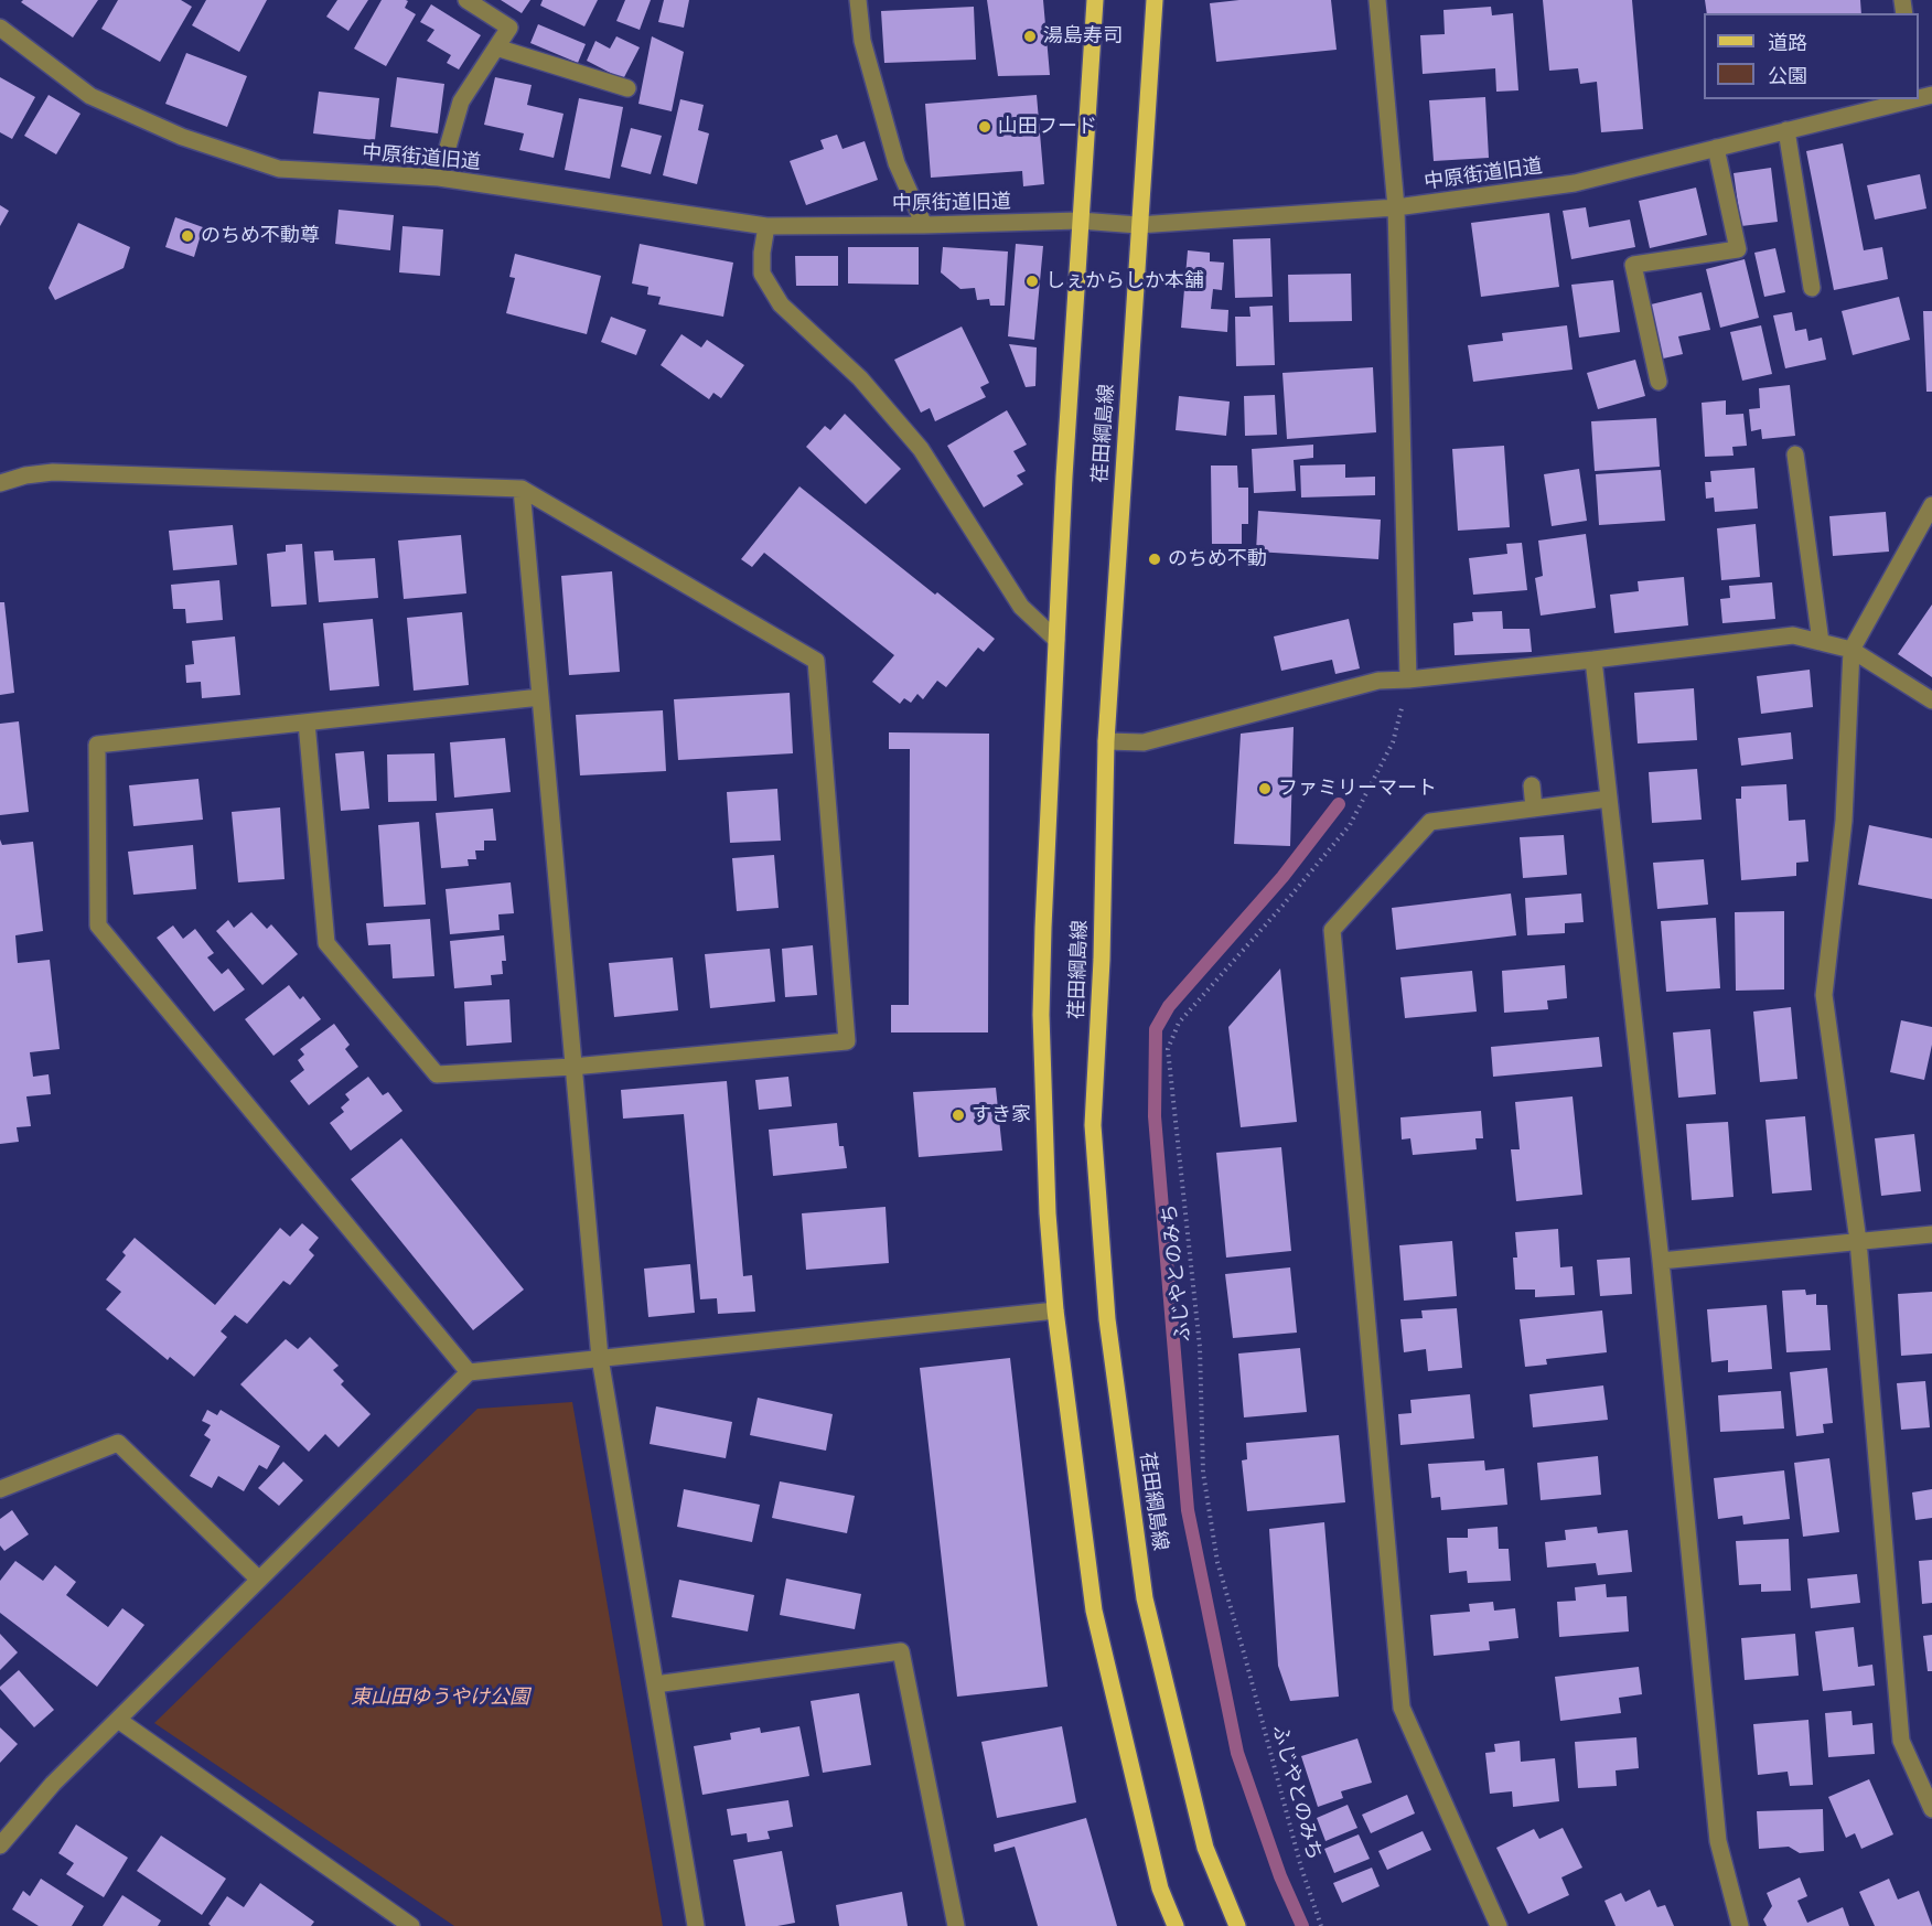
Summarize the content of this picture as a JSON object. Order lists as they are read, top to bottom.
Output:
{
  "streets": {
    "main road": ["荏田綱島線"],
    "street": ["中原街道旧道"],
    "path": ["ふじやとのみち"]
  },
  "crossings": [
    ["中原街道旧道", "荏田綱島線"]
  ],
  "parks": ["東山田ゆうやけ公園"],
  "places": [
    "湯島寿司",
    "山田フード",
    "のちめ不動尊",
    "しぇからしか本舗",
    "のちめ不動",
    "ファミリーマート",
    "すき家"
  ],
  "legend": ["道路", "公園"]
}
